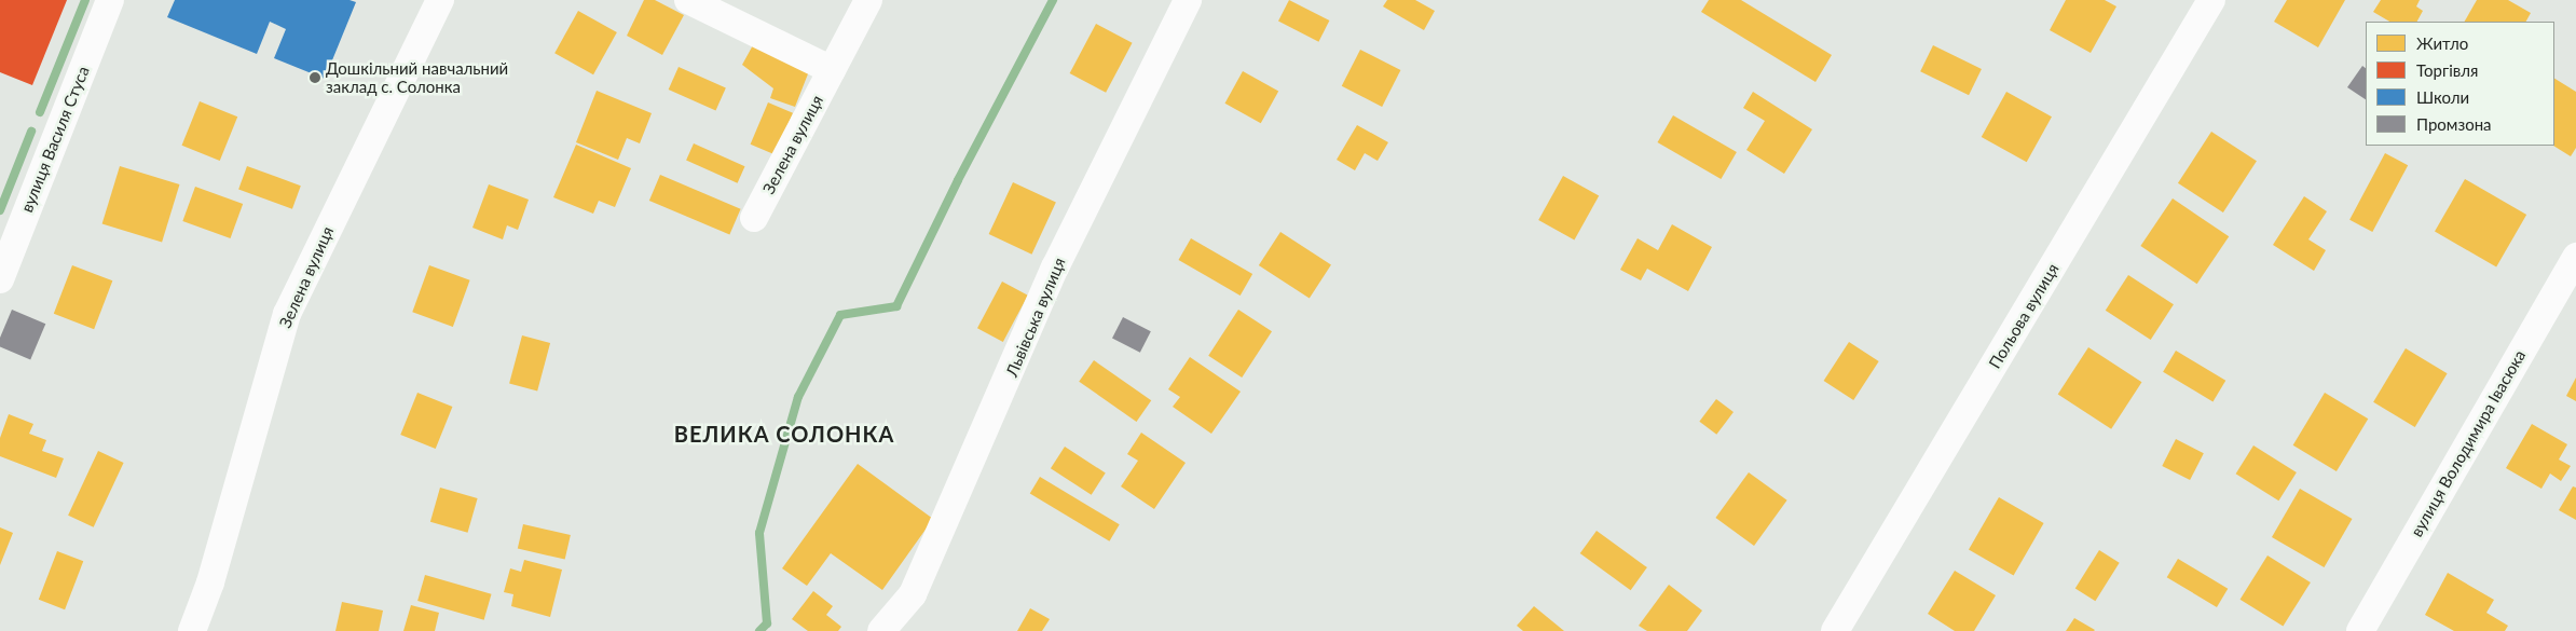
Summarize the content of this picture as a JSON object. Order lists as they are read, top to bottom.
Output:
{
  "streets": {
    "street": [
      "вулиця Василя Стуса",
      "Зелена вулиця",
      "Польова вулиця",
      "Львівська вулиця",
      "вулиця Володимира Івасюка"
    ]
  },
  "districts": ["ВЕЛИКА СОЛОНКА"],
  "places": ["Дошкільний навчальний заклад с. Солонка"],
  "legend": [
    "Житло",
    "Торгівля",
    "Школи",
    "Промзона"
  ]
}
